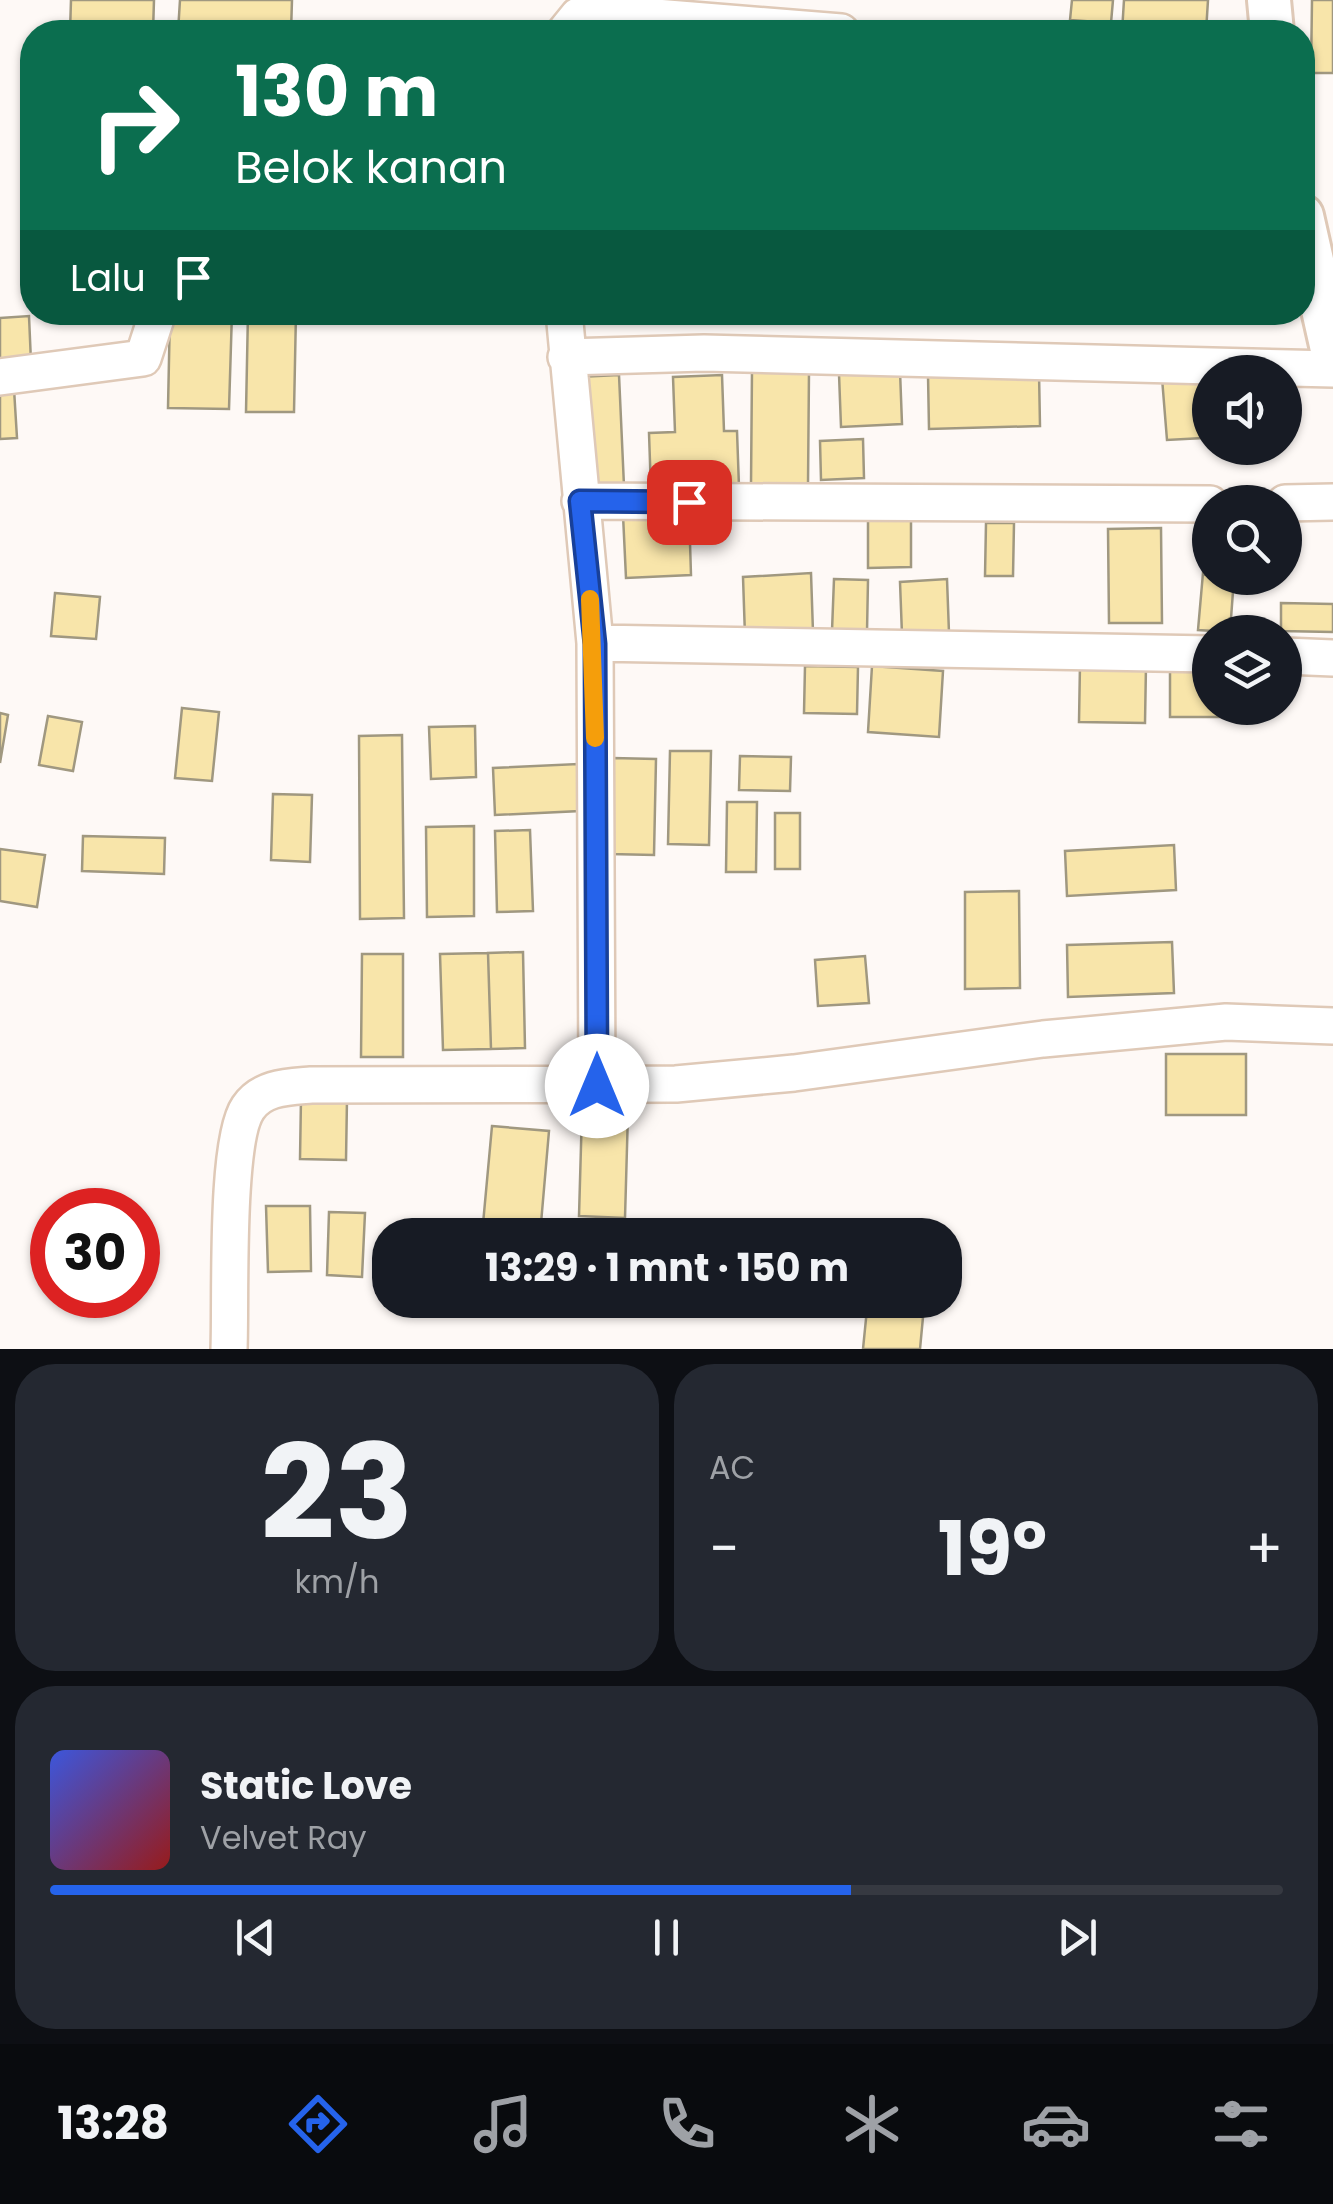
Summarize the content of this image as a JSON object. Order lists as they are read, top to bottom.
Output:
{
  "page": {
    "turn": ["130 m", "Belok kanan"],
    "then": "Lalu",
    "limit": "30",
    "trip": "13:29 · 1 mnt · 150 m",
    "tile": [
      ["23", "km/h"],
      "AC"
    ],
    "heat": ["−", "19°", "+"],
    "song": ["Static Love", "Velvet Ray"],
    "tabs": "13:28"
  }
}
